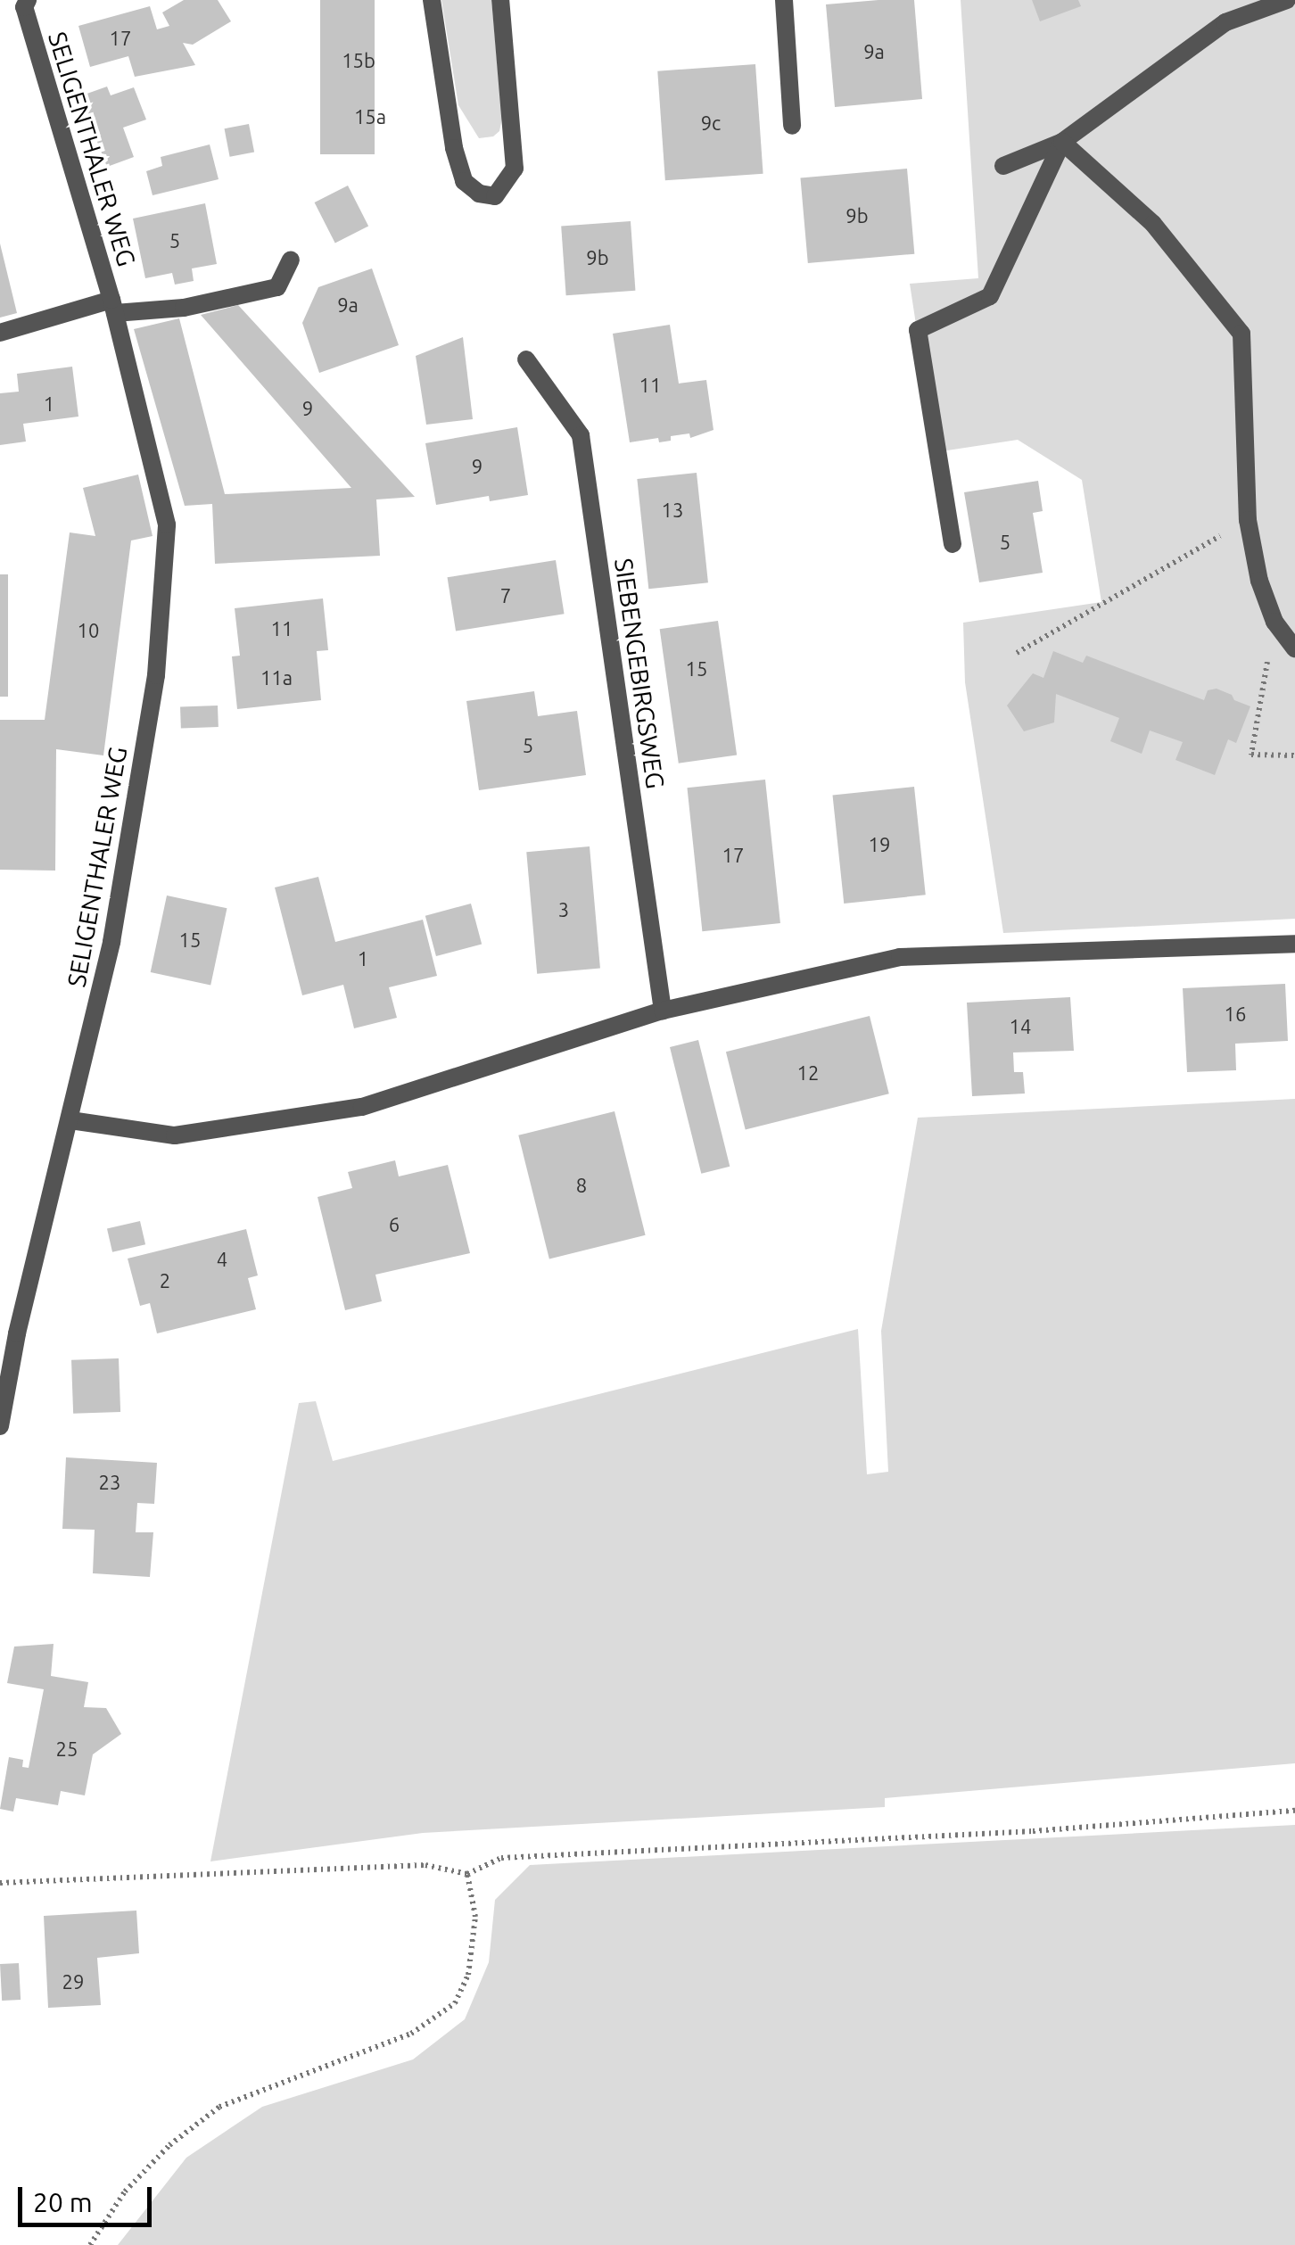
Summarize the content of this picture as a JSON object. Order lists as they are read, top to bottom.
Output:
{
  "streets": {
    "street": ["SELIGENTHALER WEG", "SIEBENGEBIRGSWEG"]
  },
  "house_numbers": [
    "17",
    "9a",
    "15b",
    "15a",
    "9c",
    "9b",
    "5",
    "9b",
    "9a",
    "11",
    "1",
    "9",
    "9",
    "13",
    "5",
    "7",
    "11",
    "10",
    "15",
    "11a",
    "5",
    "19",
    "17",
    "3",
    "15",
    "1",
    "16",
    "14",
    "12",
    "8",
    "6",
    "4",
    "2",
    "23",
    "25",
    "29"
  ],
  "scale_bar": "20 m"
}
